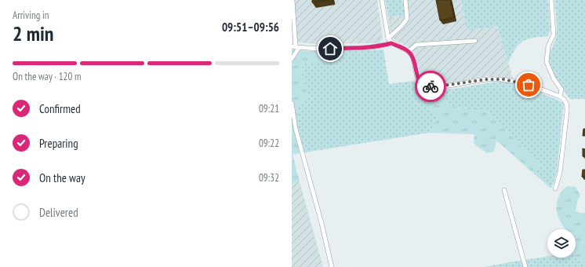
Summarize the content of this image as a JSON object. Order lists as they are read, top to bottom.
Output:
{
  "page": {
    "heading": ["2 min", "Arriving in", "09:51–09:56"],
    "bar": "On the way · 120 m",
    "list": [
      ["Confirmed", "09:21"],
      ["Preparing", "09:22"],
      ["On the way", "09:32"],
      "Delivered"
    ]
  }
}
